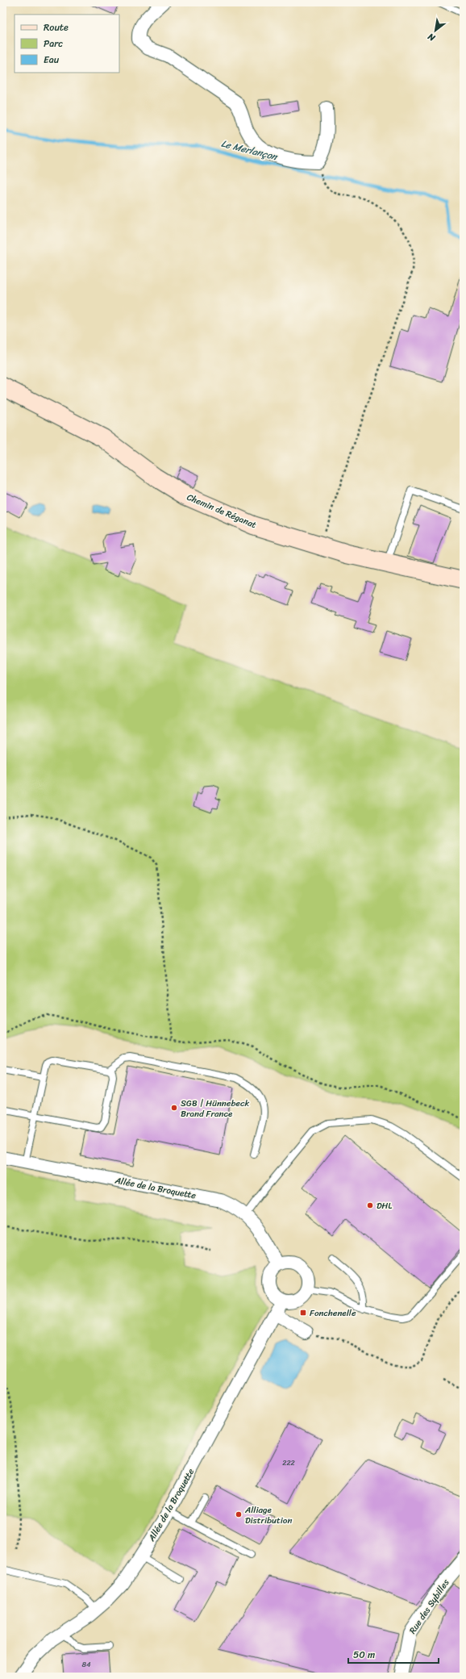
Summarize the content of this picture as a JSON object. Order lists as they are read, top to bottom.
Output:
{
  "streets": {
    "street": ["Chemin de Réganat", "Allée de la Broquette", "Rue des Sybilles"]
  },
  "water": ["Le Merlançon"],
  "places": {
    "other": ["SGB | Hünnebeck Brand France", "DHL", "Alliage Distribution"],
    "transit": ["Fonchenelle"]
  },
  "house_numbers": ["222", "84"],
  "legend": ["Route", "Parc", "Eau"],
  "scale_bar": "50 m",
  "north": "bottom left"
}
